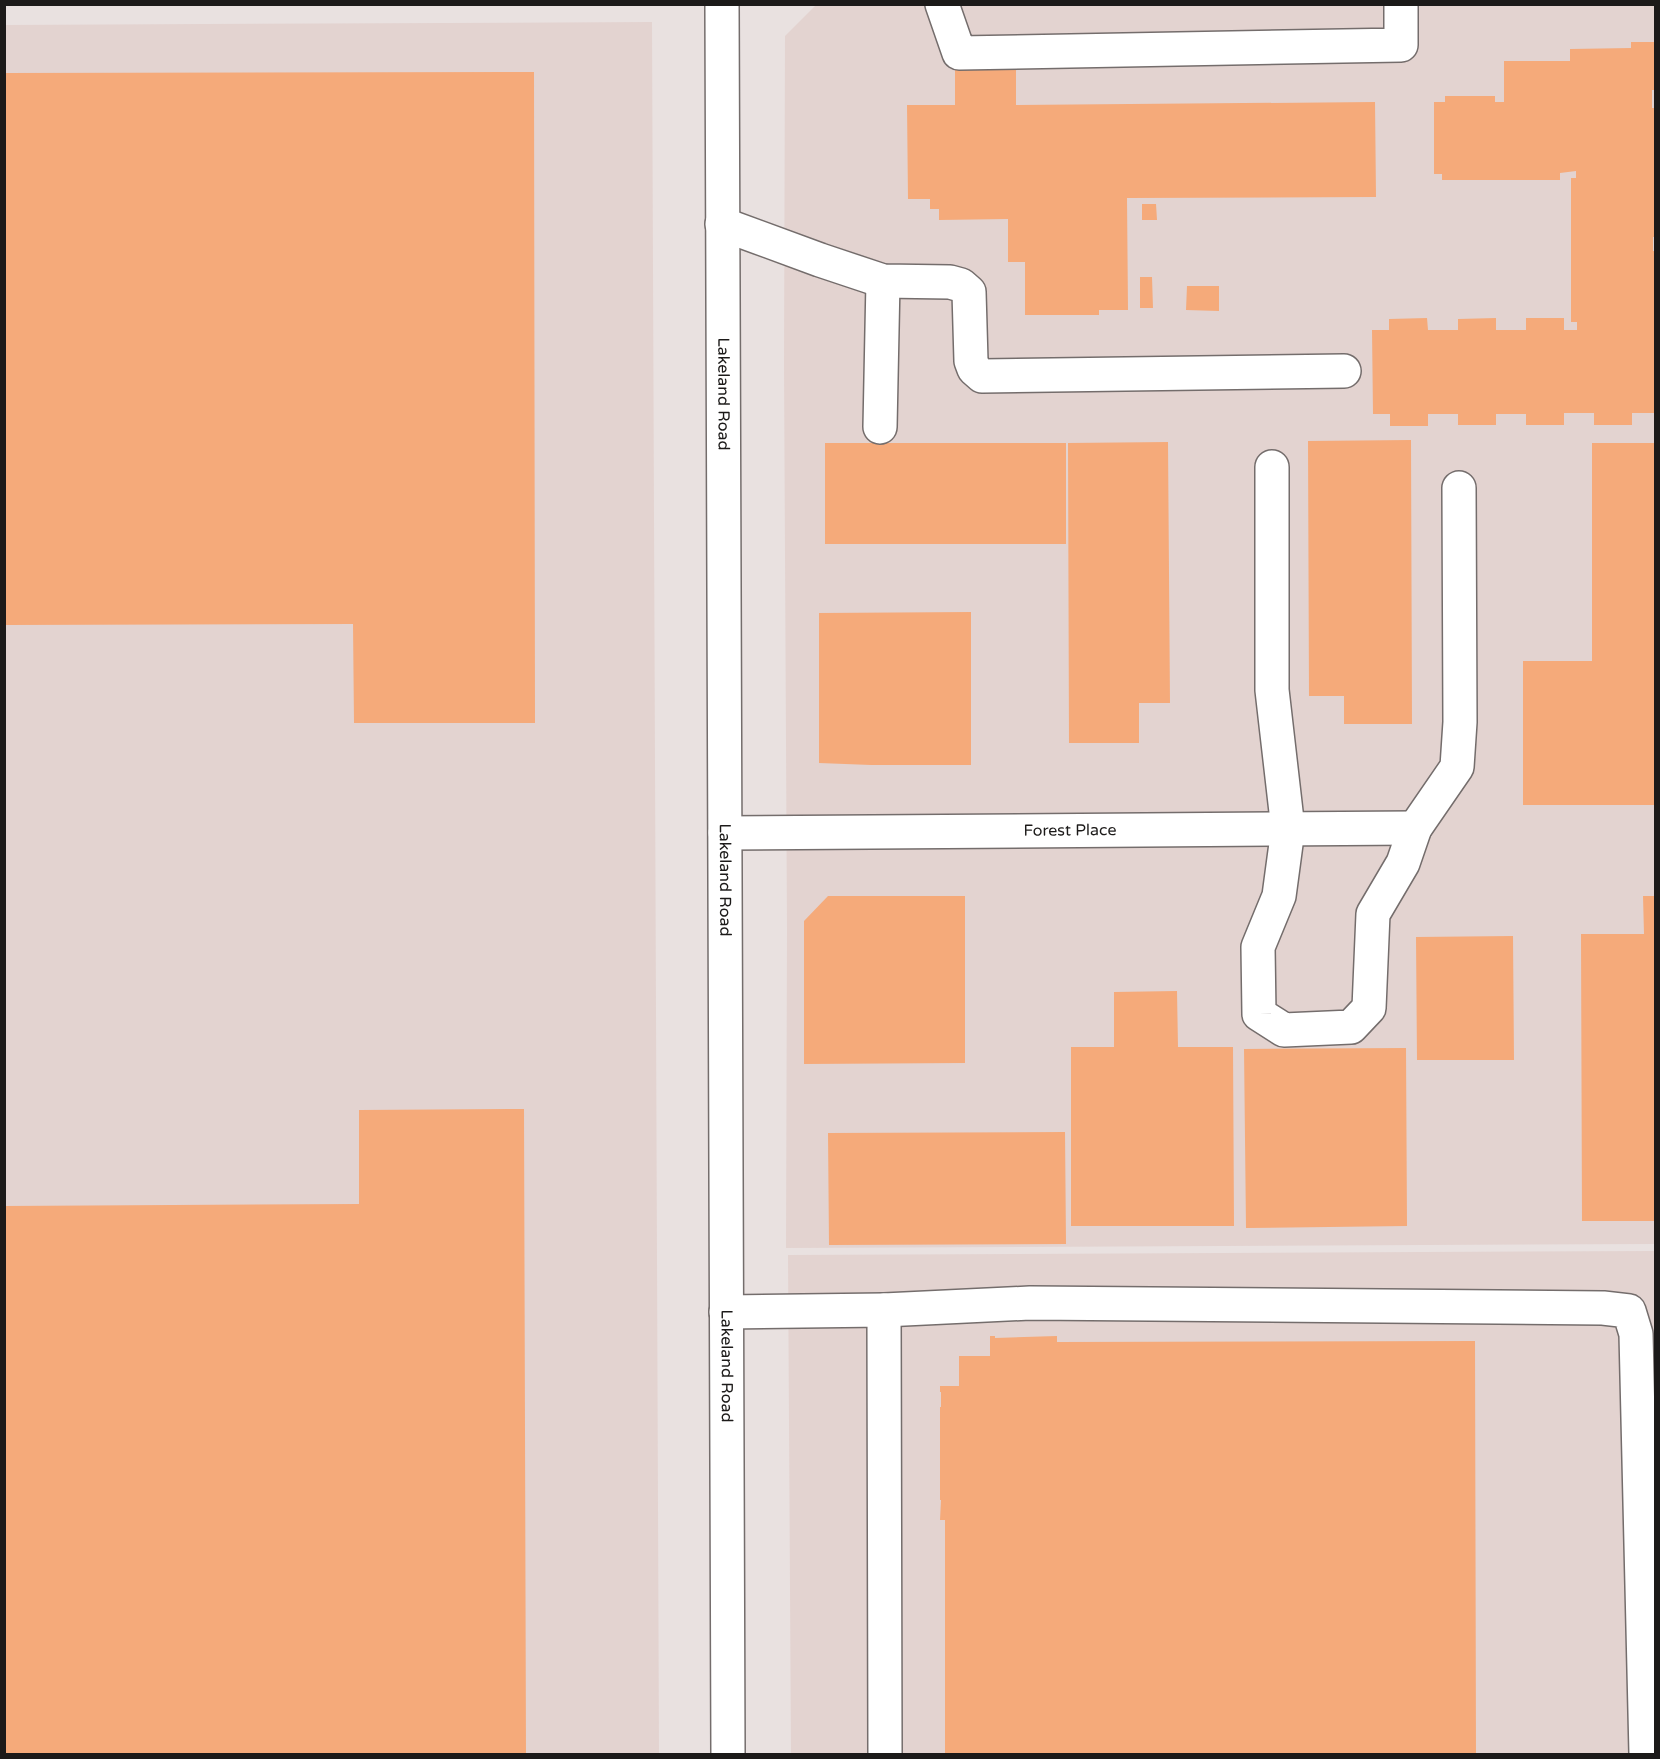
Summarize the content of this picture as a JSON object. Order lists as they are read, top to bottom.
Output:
{
  "streets": {
    "street": ["Lakeland Road", "Forest Place"]
  },
  "crossings": [
    ["Lakeland Road", "Forest Place"]
  ]
}
